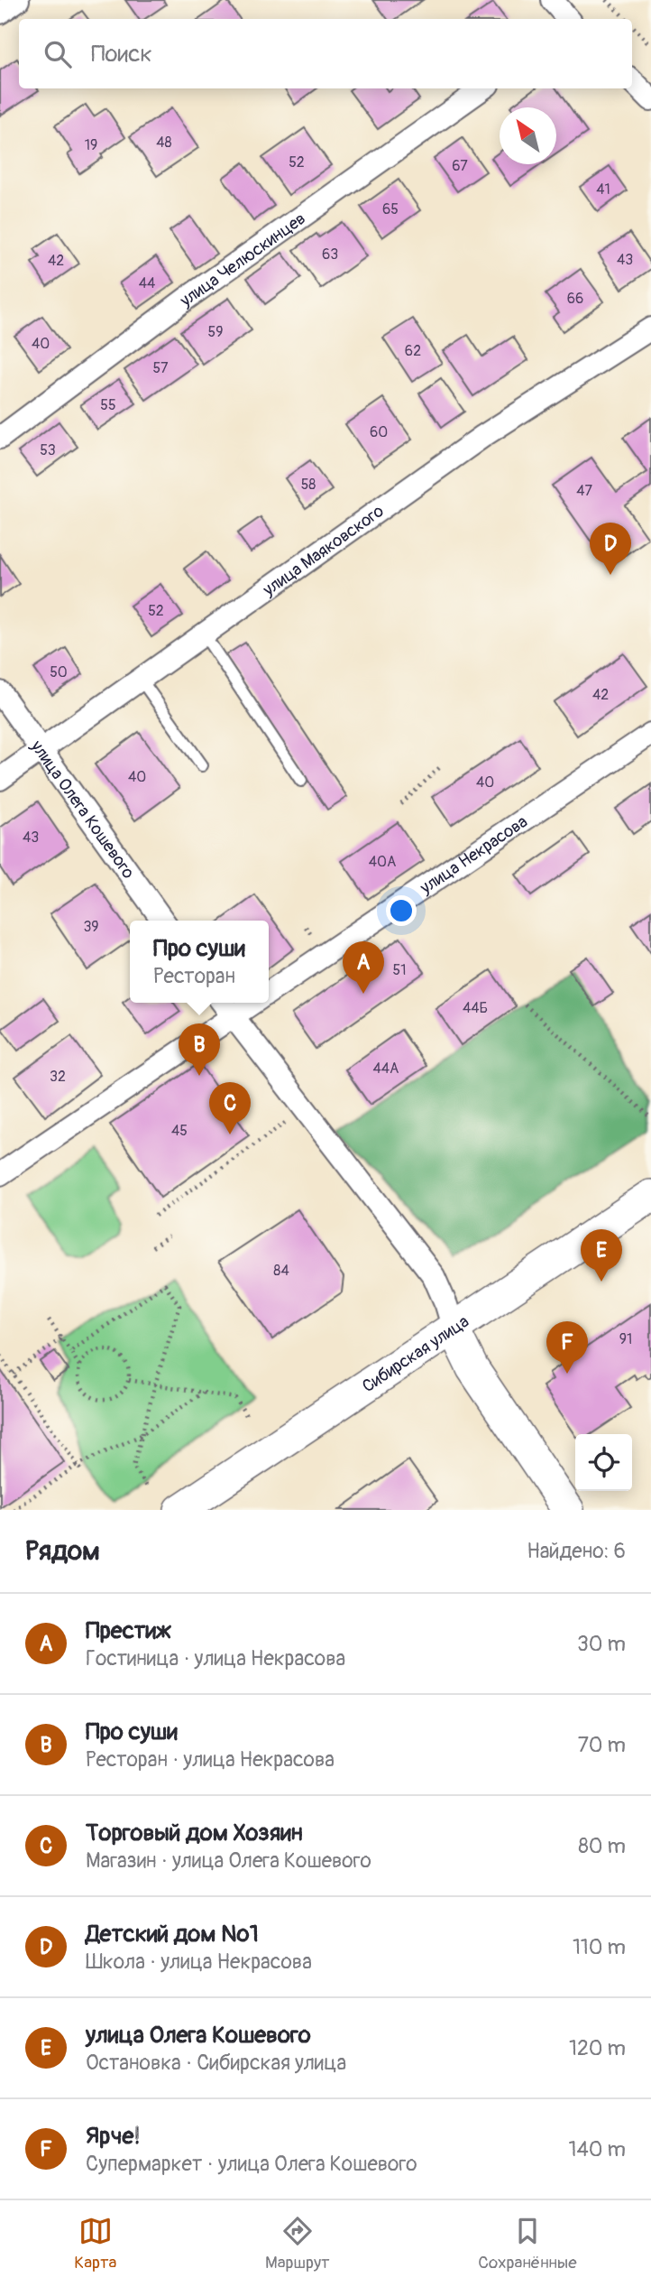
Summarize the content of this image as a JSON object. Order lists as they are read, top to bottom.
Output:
{
  "streets": {
    "main road": ["Сибирская улица"],
    "street": [
      "улица Челюскинцев",
      "улица Маяковского",
      "улица Олега Кошевого",
      "улица Некрасова"
    ]
  },
  "crossings": [
    ["улица Маяковского", "улица Олега Кошевого"]
  ],
  "house_numbers": [
    "48",
    "19",
    "52",
    "67",
    "41",
    "65",
    "63",
    "43",
    "42",
    "44",
    "66",
    "59",
    "40",
    "62",
    "57",
    "55",
    "60",
    "53",
    "58",
    "47",
    "52",
    "50",
    "42",
    "40",
    "40",
    "43",
    "40А",
    "39",
    "51",
    "44Б",
    "44А",
    "32",
    "45",
    "84",
    "91"
  ],
  "north": "top left",
  "page": {
    "search": "Поиск",
    "pins": [
      "D",
      "A",
      "B",
      "C",
      "E",
      "F"
    ],
    "popup": ["Про суши", "Ресторан"],
    "heading": ["Рядом", "Найдено: 6"],
    "list": [
      {
        "mark": "A",
        "name": "Престиж",
        "note": "Гостиница · улица Некрасова",
        "value": "30 m"
      },
      {
        "mark": "B",
        "name": "Про суши",
        "note": "Ресторан · улица Некрасова",
        "value": "70 m"
      },
      {
        "mark": "C",
        "name": "Торговый дом Хозяин",
        "note": "Магазин · улица Олега Кошевого",
        "value": "80 m"
      },
      {
        "mark": "D",
        "name": "Детский дом №1",
        "note": "Школа · улица Некрасова",
        "value": "110 m"
      },
      {
        "mark": "E",
        "name": "улица Олега Кошевого",
        "note": "Остановка · Сибирская улица",
        "value": "120 m"
      },
      {
        "mark": "F",
        "name": "Ярче!",
        "note": "Супермаркет · улица Олега Кошевого",
        "value": "140 m"
      }
    ],
    "nav": ["Карта", "Маршрут", "Сохранённые"]
  }
}
